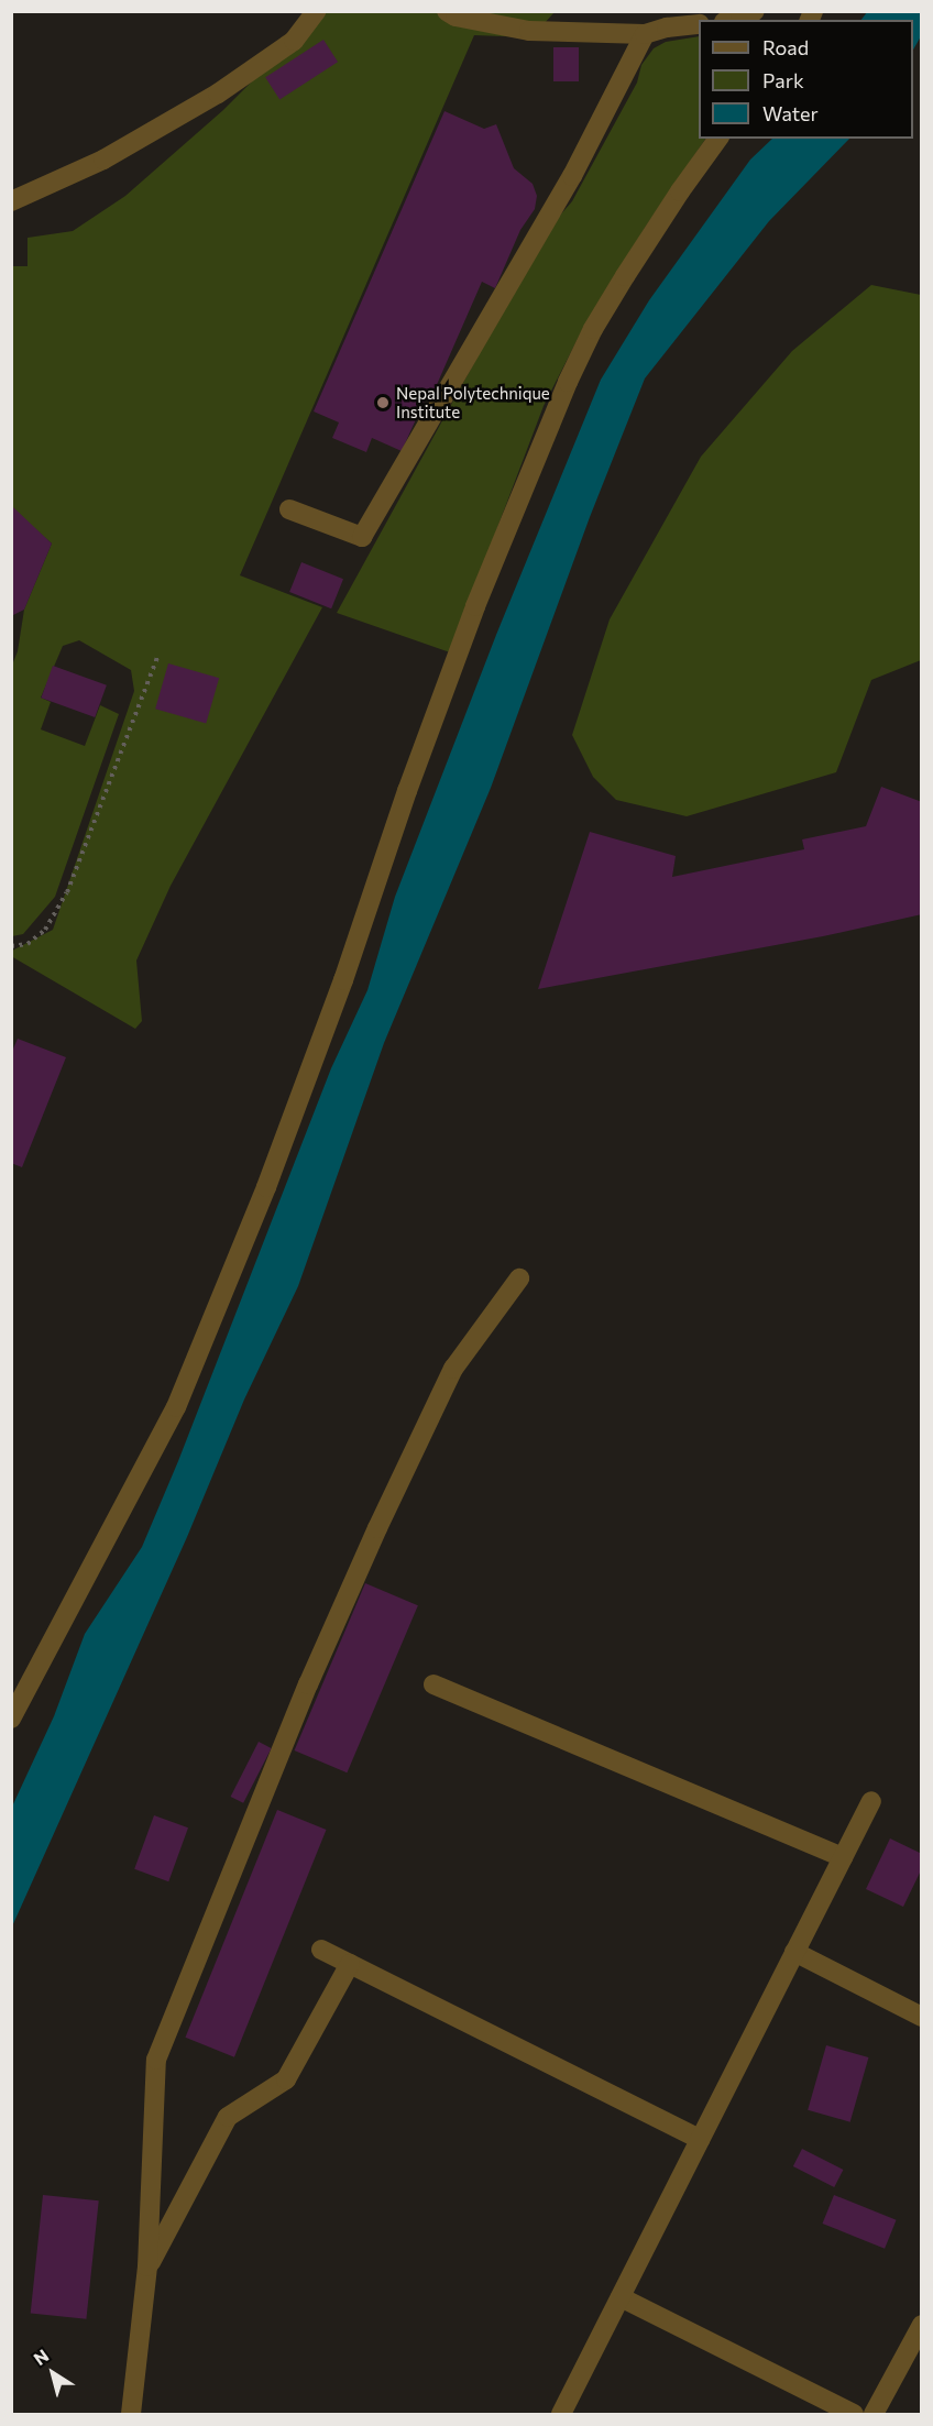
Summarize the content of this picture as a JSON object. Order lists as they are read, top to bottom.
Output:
{
  "places": ["Nepal Polytechnique Institute"],
  "legend": ["Road", "Park", "Water"],
  "north": "top left"
}
